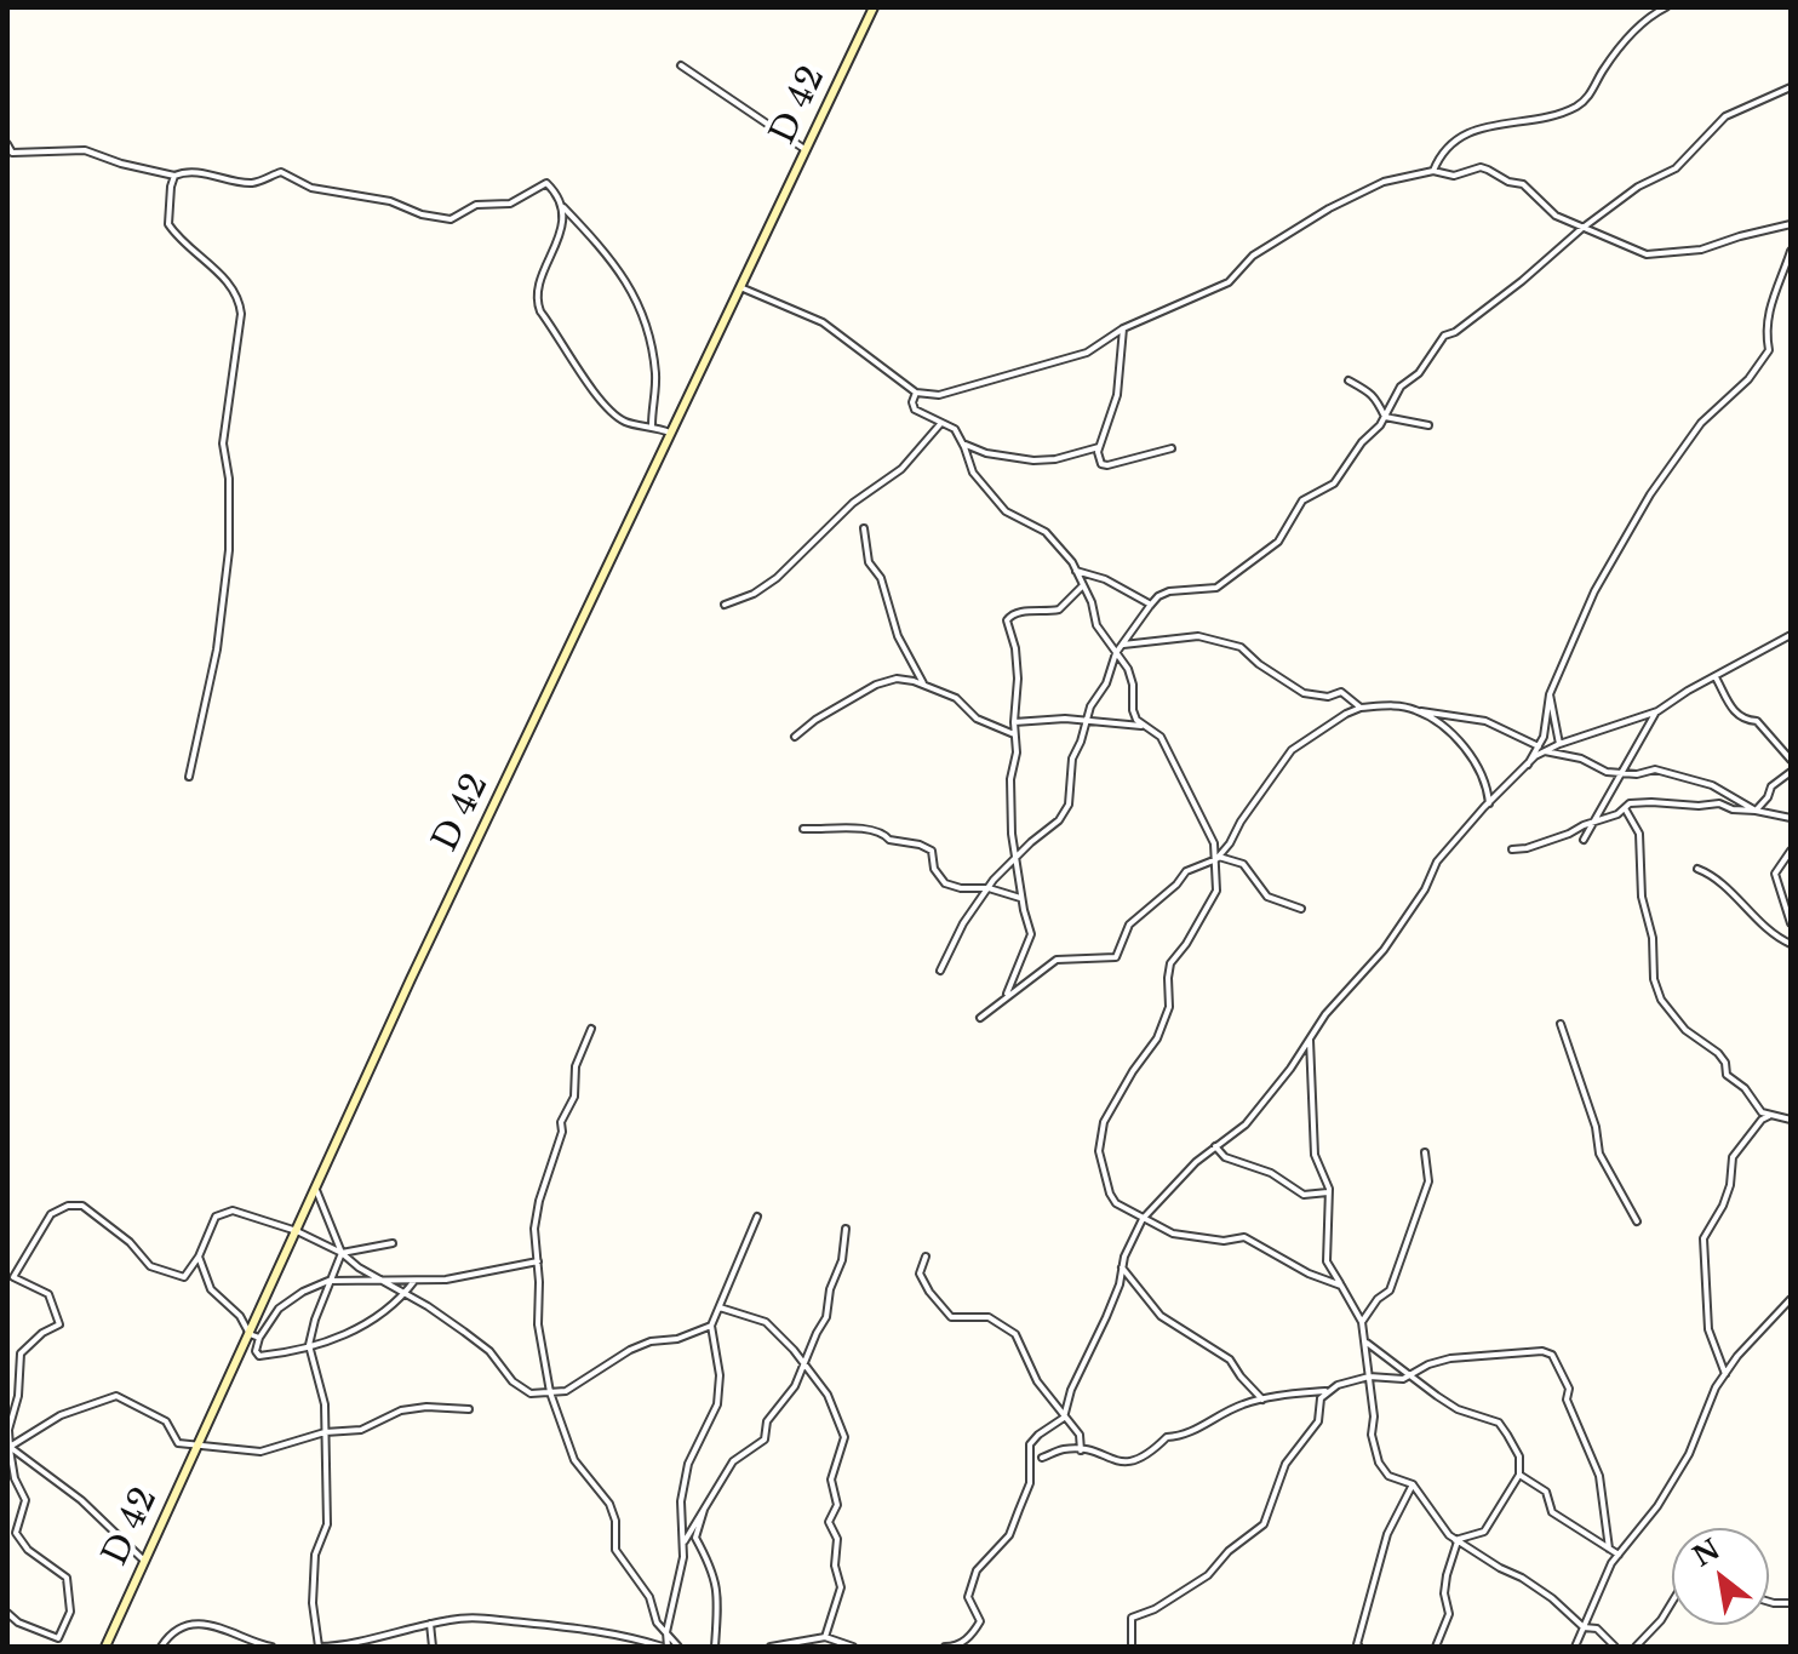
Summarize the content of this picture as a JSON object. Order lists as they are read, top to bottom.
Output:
{
  "streets": {
    "street": ["D 42"]
  },
  "north": "top left"
}
